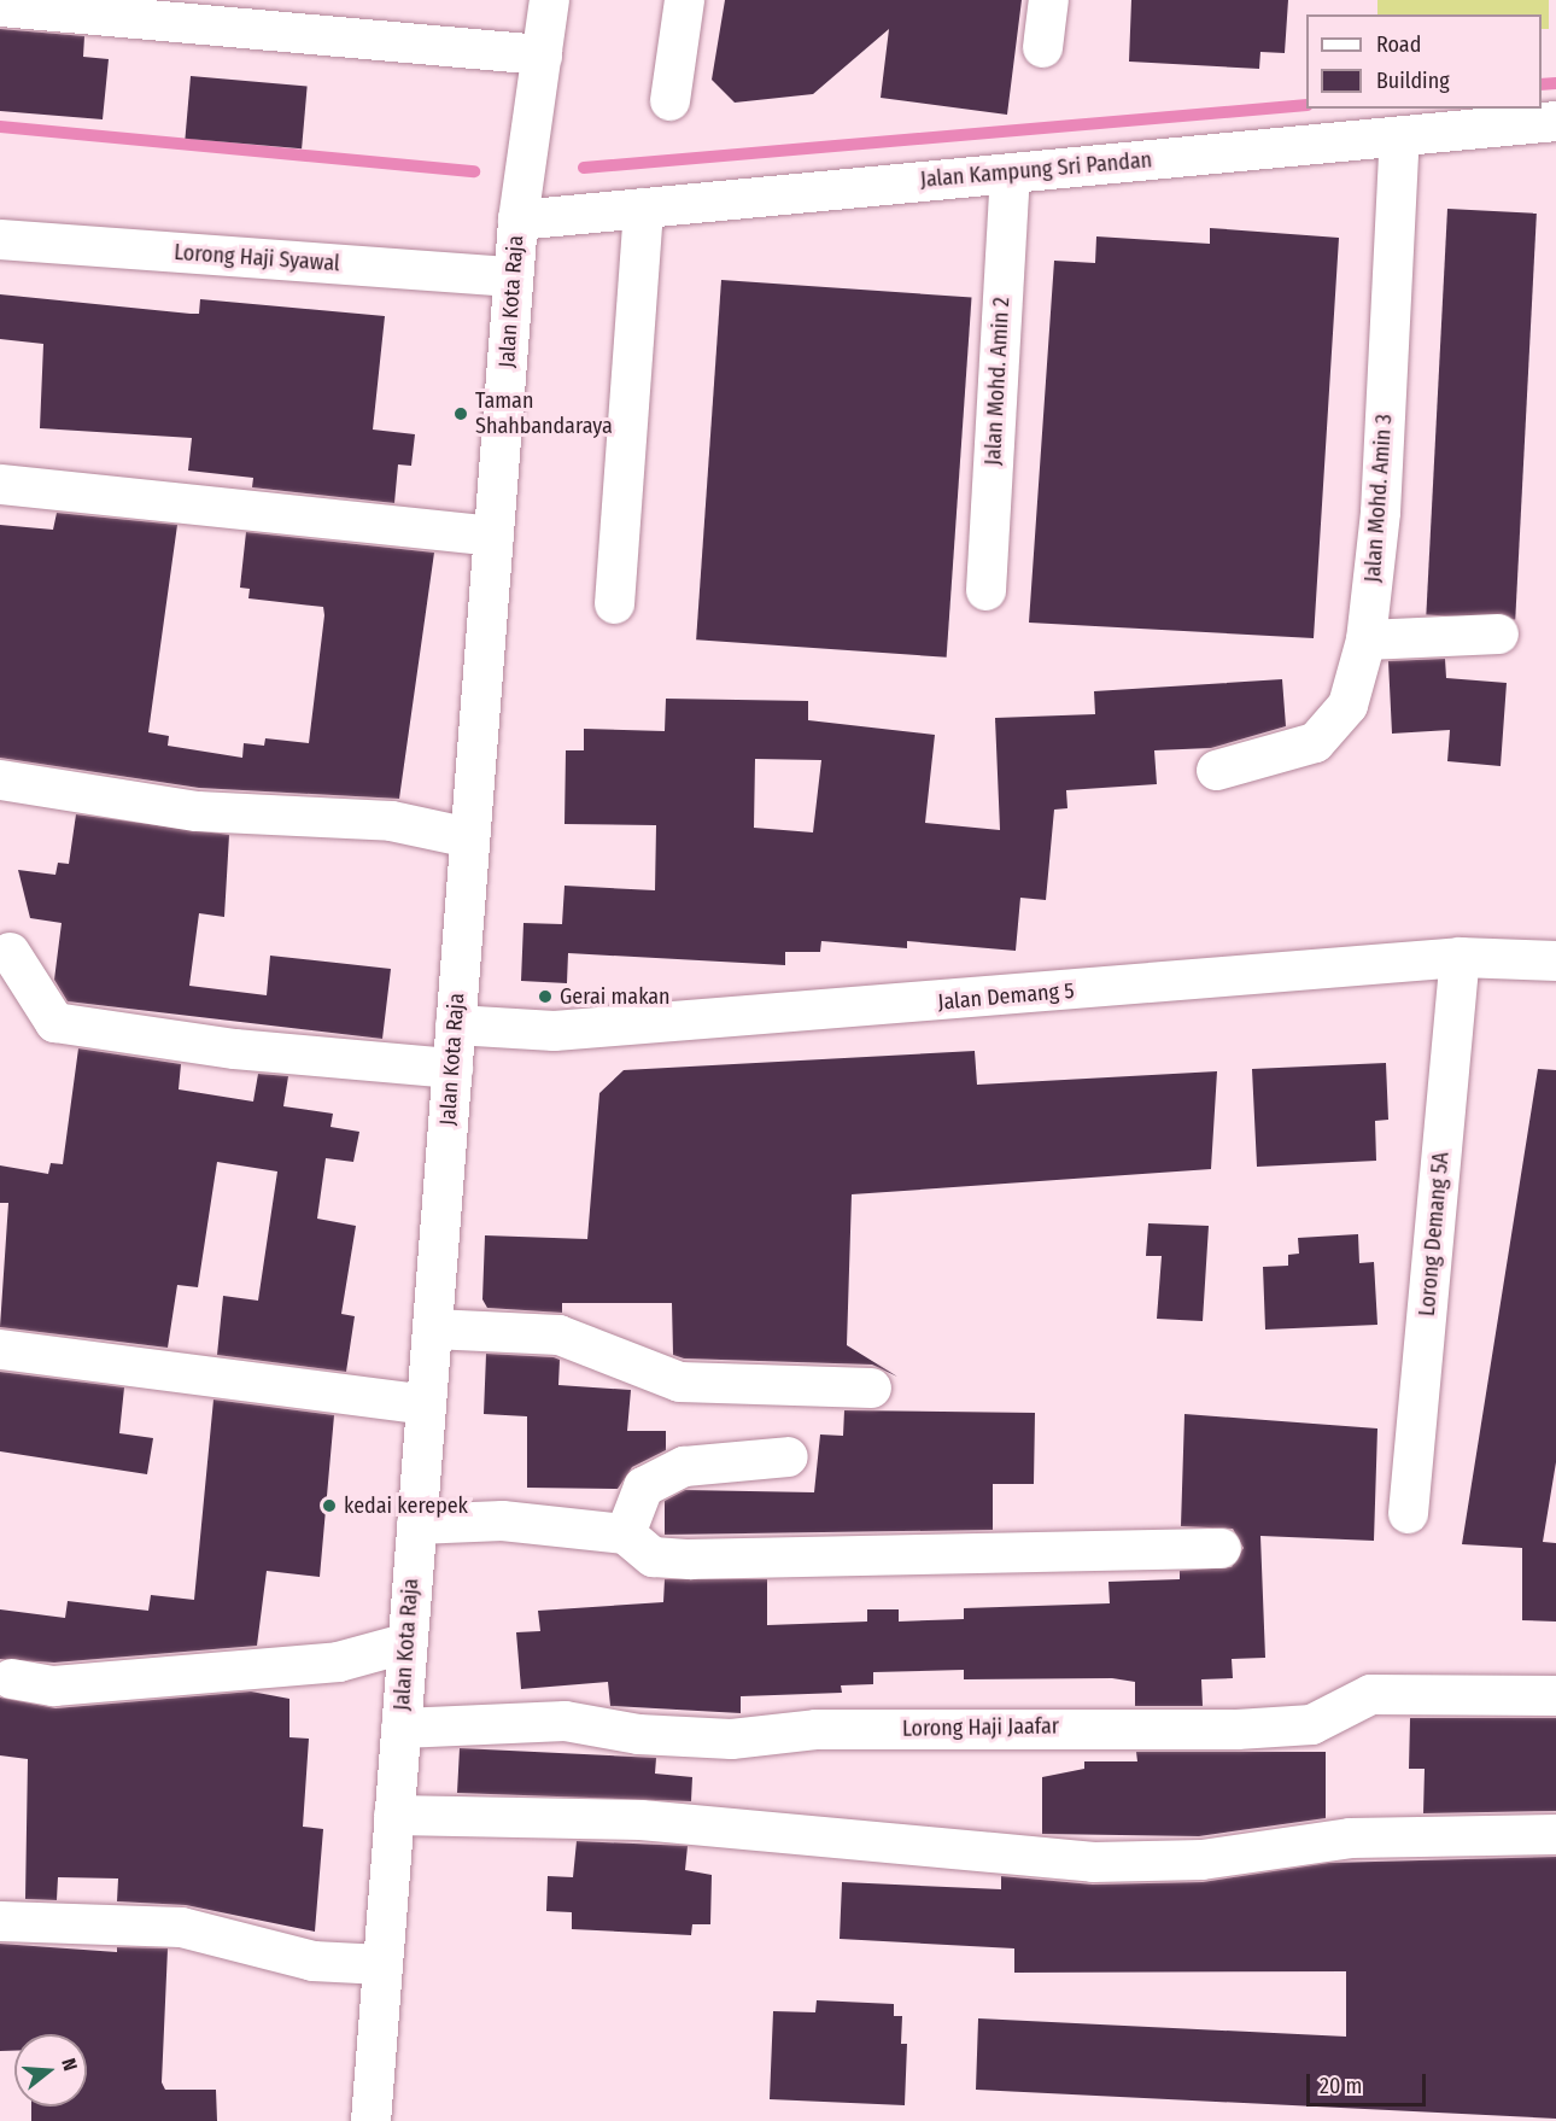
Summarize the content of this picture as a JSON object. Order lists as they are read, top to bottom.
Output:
{
  "streets": {
    "street": [
      "Jalan Kampung Sri Pandan",
      "Lorong Haji Syawal",
      "Jalan Kota Raja",
      "Jalan Mohd. Amin 2",
      "Jalan Mohd. Amin 3",
      "Jalan Demang 5",
      "Lorong Demang 5A",
      "Lorong Haji Jaafar"
    ]
  },
  "crossings": [
    ["Jalan Kampung Sri Pandan", "Jalan Kota Raja"],
    ["Jalan Kampung Sri Pandan", "Jalan Mohd. Amin 2"],
    ["Jalan Kampung Sri Pandan", "Jalan Mohd. Amin 3"],
    ["Lorong Haji Syawal", "Jalan Kota Raja"],
    ["Jalan Kota Raja", "Jalan Demang 5"],
    ["Jalan Kota Raja", "Lorong Haji Jaafar"],
    ["Jalan Demang 5", "Lorong Demang 5A"]
  ],
  "places": ["Taman Shahbandaraya", "Gerai makan", "kedai kerepek"],
  "legend": ["Road", "Building"],
  "scale_bar": "20 m",
  "north": "right"
}
